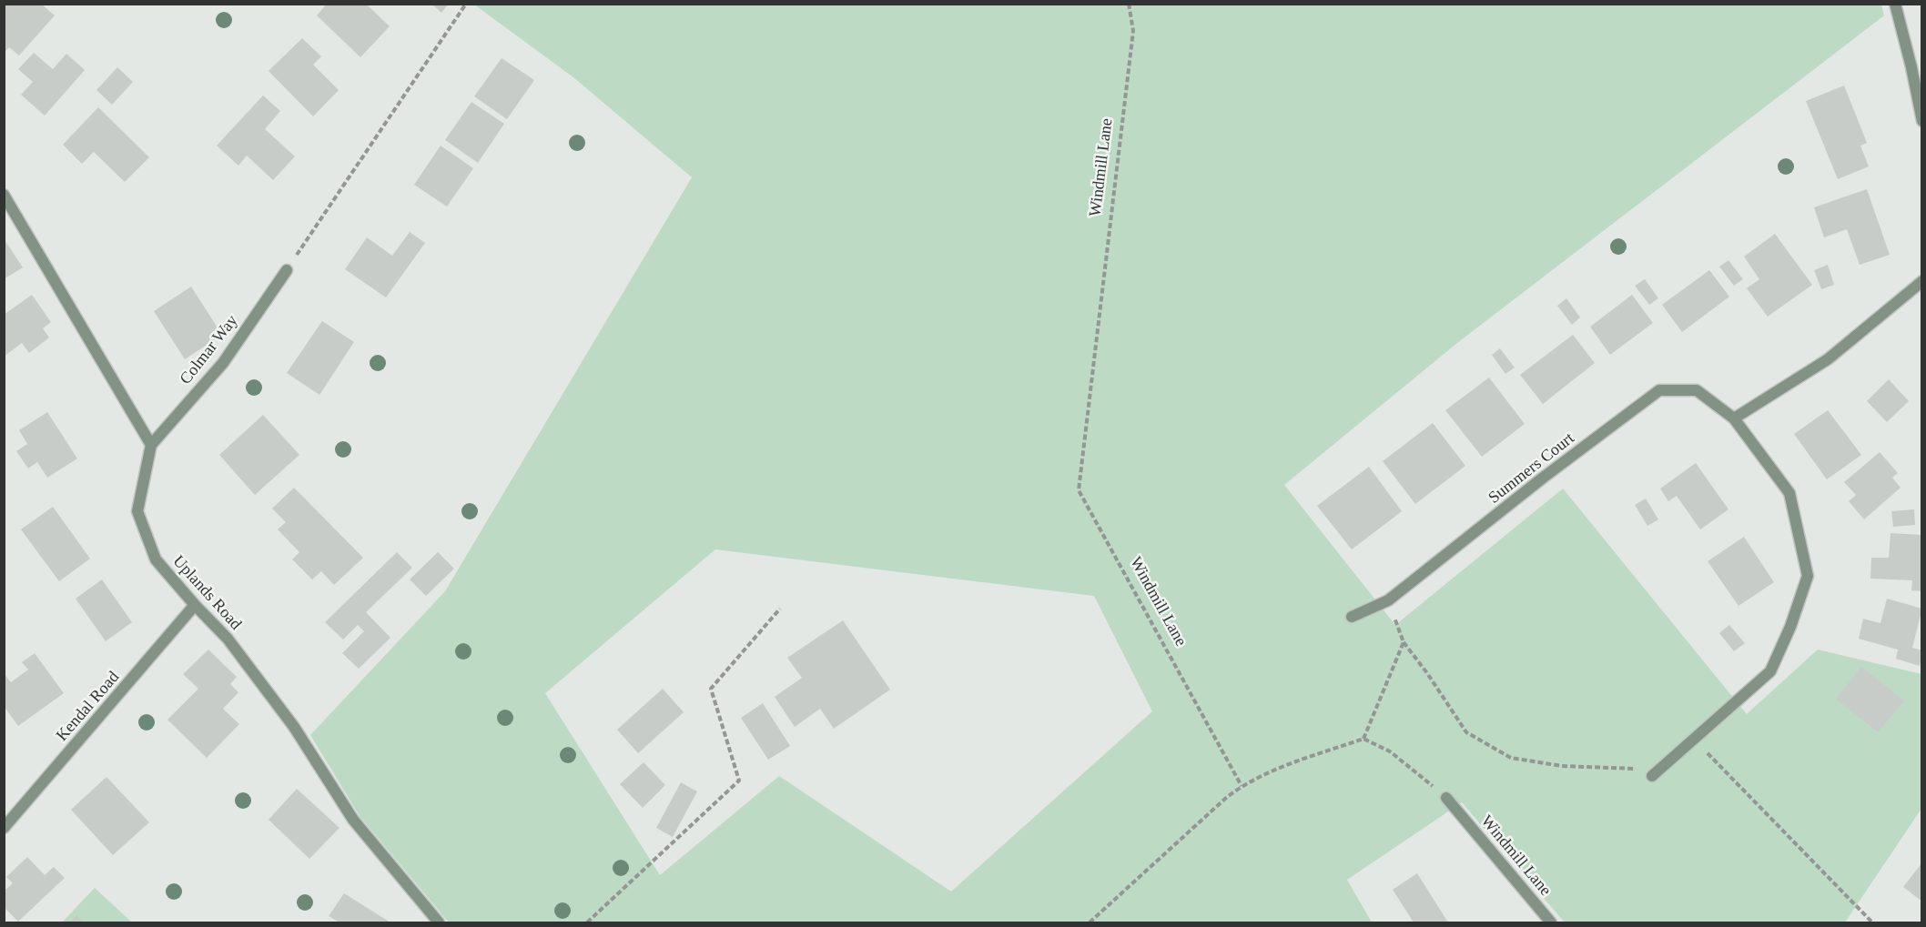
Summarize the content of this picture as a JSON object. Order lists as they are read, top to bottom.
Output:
{
  "streets": {
    "street": [
      "Windmill Lane",
      "Colmar Way",
      "Summers Court",
      "Uplands Road",
      "Kendal Road"
    ]
  },
  "crossings": [
    ["Colmar Way", "Uplands Road"],
    ["Uplands Road", "Kendal Road"]
  ]
}
